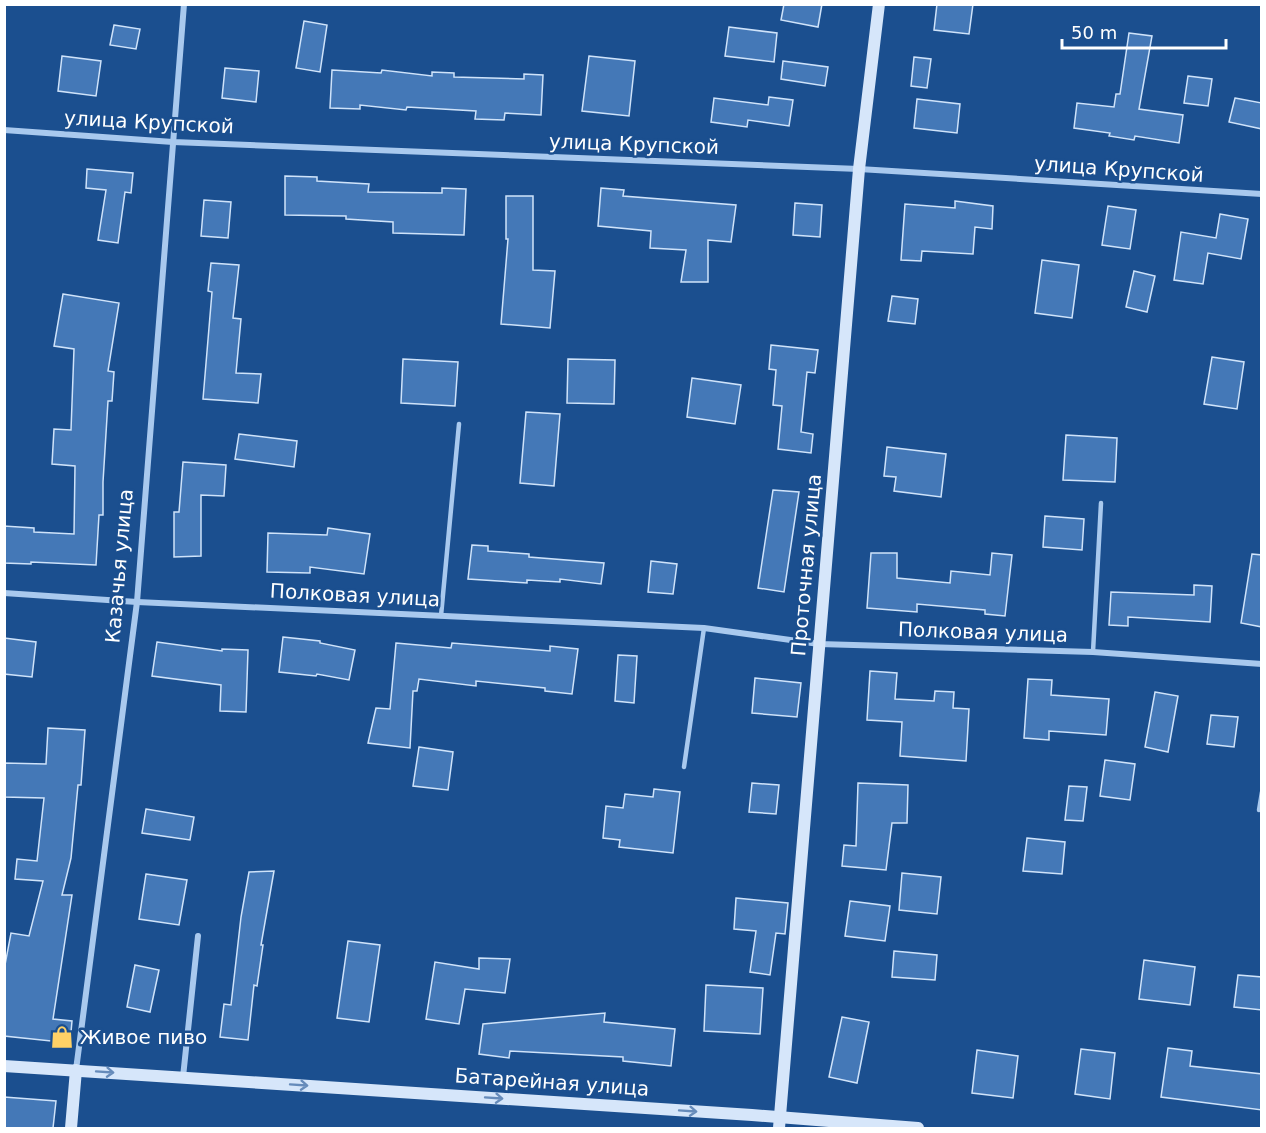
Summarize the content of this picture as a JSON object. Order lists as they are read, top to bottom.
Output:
{
  "streets": {
    "street": [
      "улица Крупской",
      "Проточная улица",
      "Казачья улица",
      "Полковая улица",
      "Батарейная улица"
    ]
  },
  "crossings": [
    ["улица Крупской", "Проточная улица"],
    ["улица Крупской", "Казачья улица"],
    ["Проточная улица", "Полковая улица"],
    ["Проточная улица", "Батарейная улица"],
    ["Казачья улица", "Полковая улица"],
    ["Казачья улица", "Батарейная улица"]
  ],
  "one_way": ["Батарейная улица"],
  "places": {
    "shop": ["Живое пиво"]
  },
  "scale_bar": "50 m"
}
